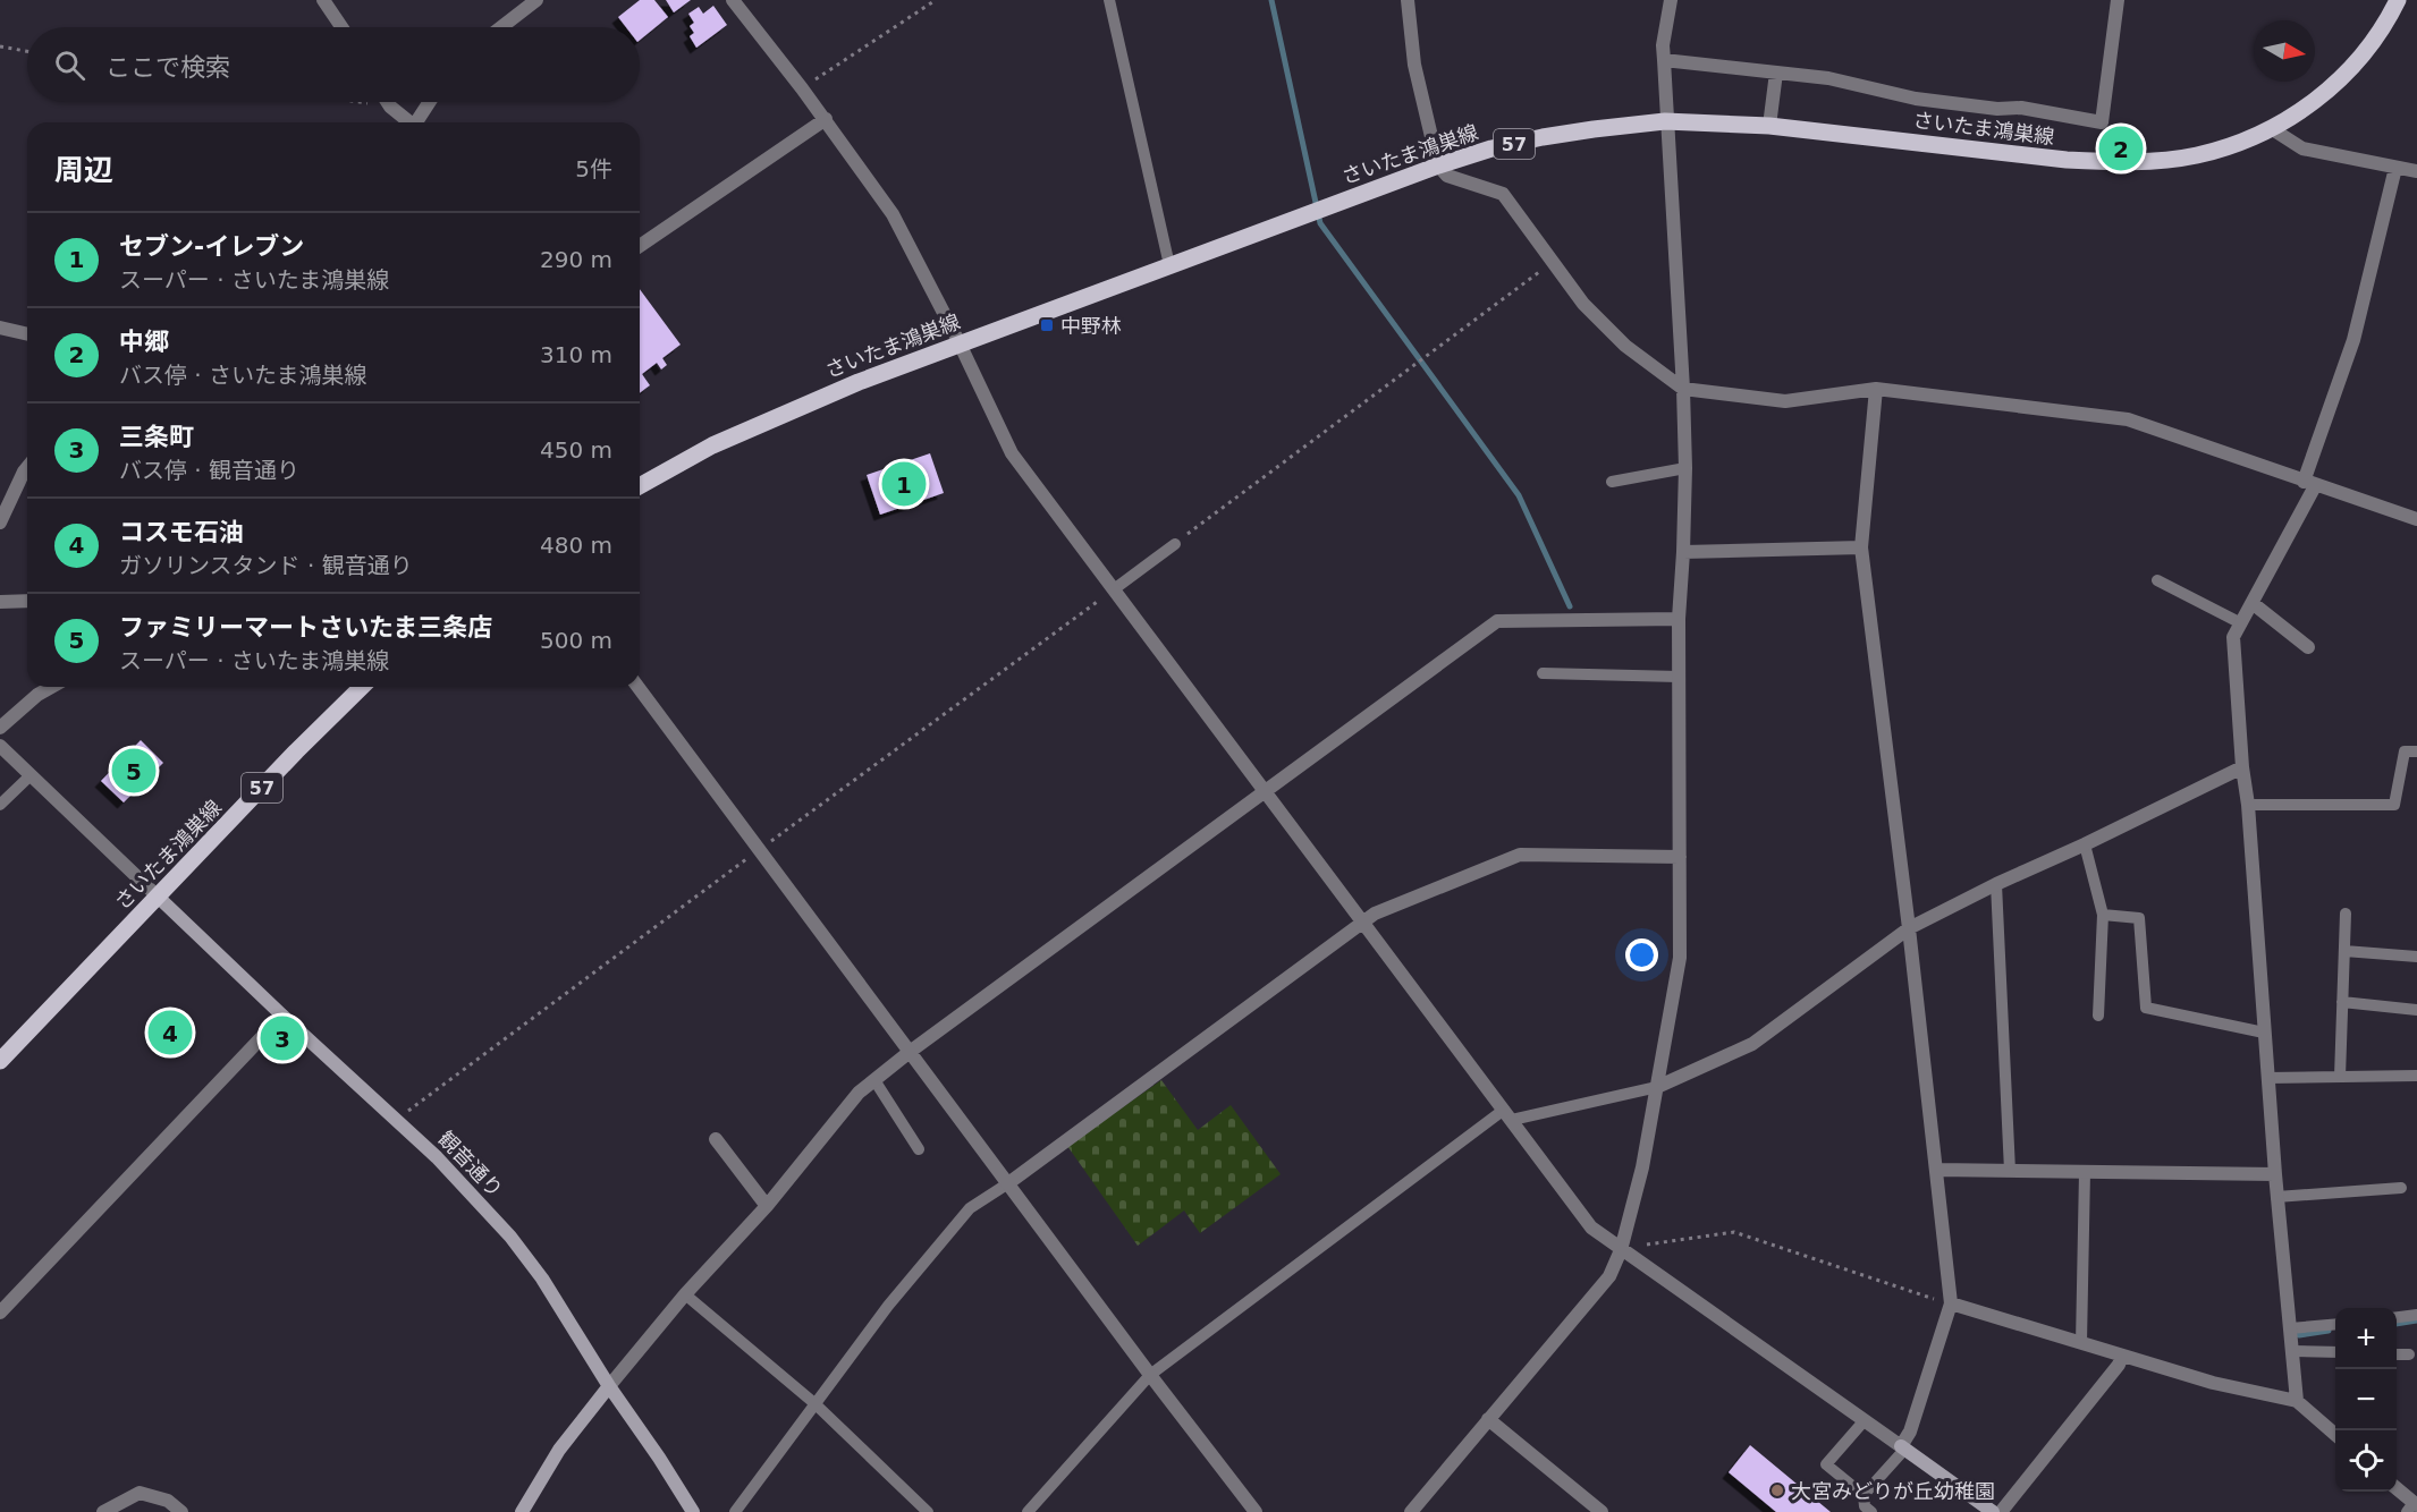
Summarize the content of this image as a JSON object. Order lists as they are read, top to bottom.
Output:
{
  "streets": {
    "main road": ["さいたま鴻巣線", "57"],
    "street": ["観音通り"]
  },
  "crossings": [
    ["さいたま鴻巣線", "観音通り"]
  ],
  "places": {
    "transit": ["中野林"],
    "other": ["大宮みどりが丘幼稚園"]
  },
  "north": "right",
  "page": {
    "search": "ここで検索",
    "heading": ["周辺", "5件"],
    "pins": [
      "2",
      "1",
      "5",
      "4",
      "3"
    ],
    "list": [
      {
        "mark": "1",
        "name": "セブン-イレブン",
        "note": "スーパー · さいたま鴻巣線",
        "value": "290 m"
      },
      {
        "mark": "2",
        "name": "中郷",
        "note": "バス停 · さいたま鴻巣線",
        "value": "310 m"
      },
      {
        "mark": "3",
        "name": "三条町",
        "note": "バス停 · 観音通り",
        "value": "450 m"
      },
      {
        "mark": "4",
        "name": "コスモ石油",
        "note": "ガソリンスタンド · 観音通り",
        "value": "480 m"
      },
      {
        "mark": "5",
        "name": "ファミリーマートさいたま三条店",
        "note": "スーパー · さいたま鴻巣線",
        "value": "500 m"
      }
    ],
    "map_buttons": ["+", "−"]
  }
}
